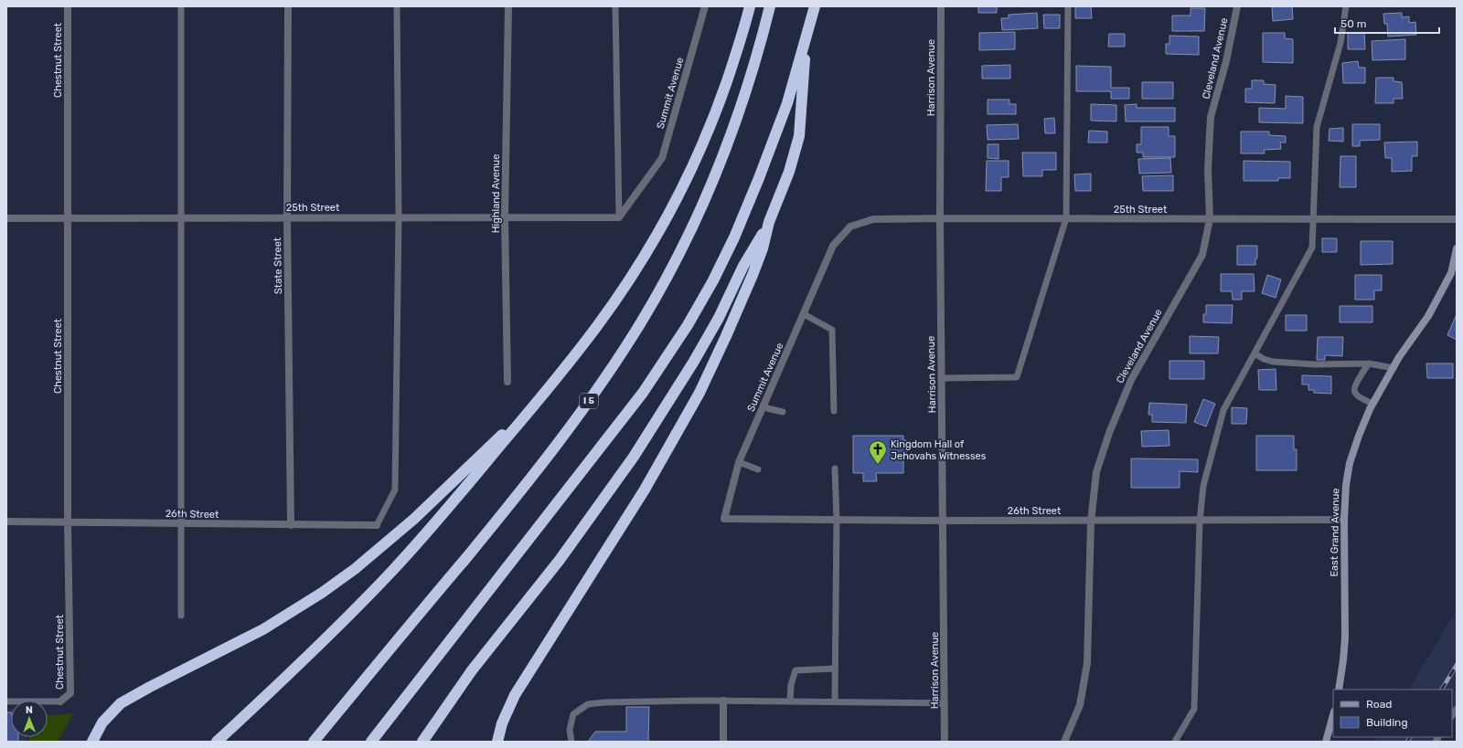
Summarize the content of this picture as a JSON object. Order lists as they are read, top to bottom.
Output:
{
  "streets": {
    "highway": ["I 5"],
    "main road": ["East Grand Avenue"],
    "street": [
      "Cleveland Avenue",
      "Chestnut Street",
      "Harrison Avenue",
      "Summit Avenue",
      "Highland Avenue",
      "25th Street",
      "State Street",
      "26th Street"
    ]
  },
  "crossings": [
    ["Cleveland Avenue", "25th Street"],
    ["Cleveland Avenue", "26th Street"],
    ["Chestnut Street", "25th Street"],
    ["Chestnut Street", "26th Street"],
    ["Harrison Avenue", "25th Street"],
    ["Harrison Avenue", "26th Street"],
    ["Summit Avenue", "25th Street"],
    ["Summit Avenue", "26th Street"],
    ["Highland Avenue", "25th Street"],
    ["25th Street", "State Street"],
    ["State Street", "26th Street"],
    ["26th Street", "East Grand Avenue"]
  ],
  "places": {
    "church": ["Kingdom Hall of Jehovahs Witnesses"]
  },
  "legend": ["Road", "Building"],
  "scale_bar": "50 m",
  "north": "top"
}
